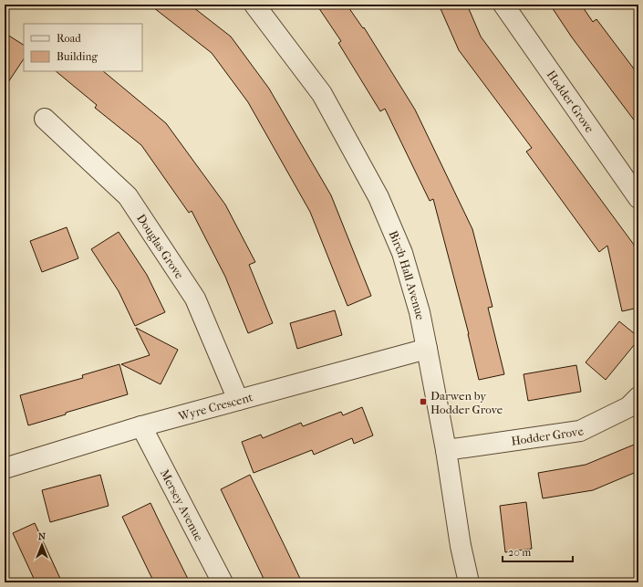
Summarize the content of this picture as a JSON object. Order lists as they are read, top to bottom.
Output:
{
  "streets": {
    "street": [
      "Hodder Grove",
      "Douglas Grove",
      "Birch Hall Avenue",
      "Wyre Crescent",
      "Mersey Avenue"
    ]
  },
  "crossings": [
    ["Hodder Grove", "Birch Hall Avenue"],
    ["Douglas Grove", "Wyre Crescent"],
    ["Birch Hall Avenue", "Wyre Crescent"],
    ["Wyre Crescent", "Mersey Avenue"]
  ],
  "places": {
    "transit": ["Darwen by Hodder Grove"]
  },
  "legend": ["Road", "Building"],
  "scale_bar": "20 m",
  "north": "top"
}
